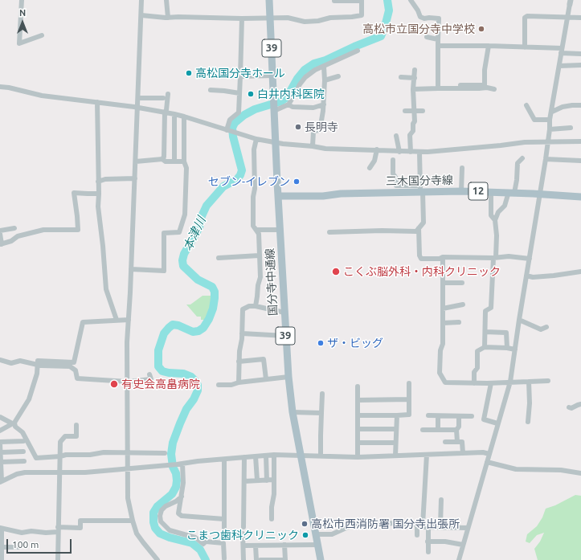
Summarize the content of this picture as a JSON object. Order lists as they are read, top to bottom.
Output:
{
  "streets": {
    "main road": [
      "39",
      "三木国分寺線",
      "12",
      "国分寺中通線"
    ]
  },
  "crossings": [
    ["三木国分寺線", "国分寺中通線"]
  ],
  "water": ["本津川"],
  "places": [
    "高松市立国分寺中学校",
    "高松国分寺ホール",
    "白井内科医院",
    "長明寺",
    "セブン-イレブン",
    "こくぶ脳外科・内科クリニック",
    "ザ・ビッグ",
    "有史会高畠病院",
    "高松市西消防署 国分寺出張所",
    "こまつ歯科クリニック"
  ],
  "scale_bar": "100 m",
  "north": "top"
}
